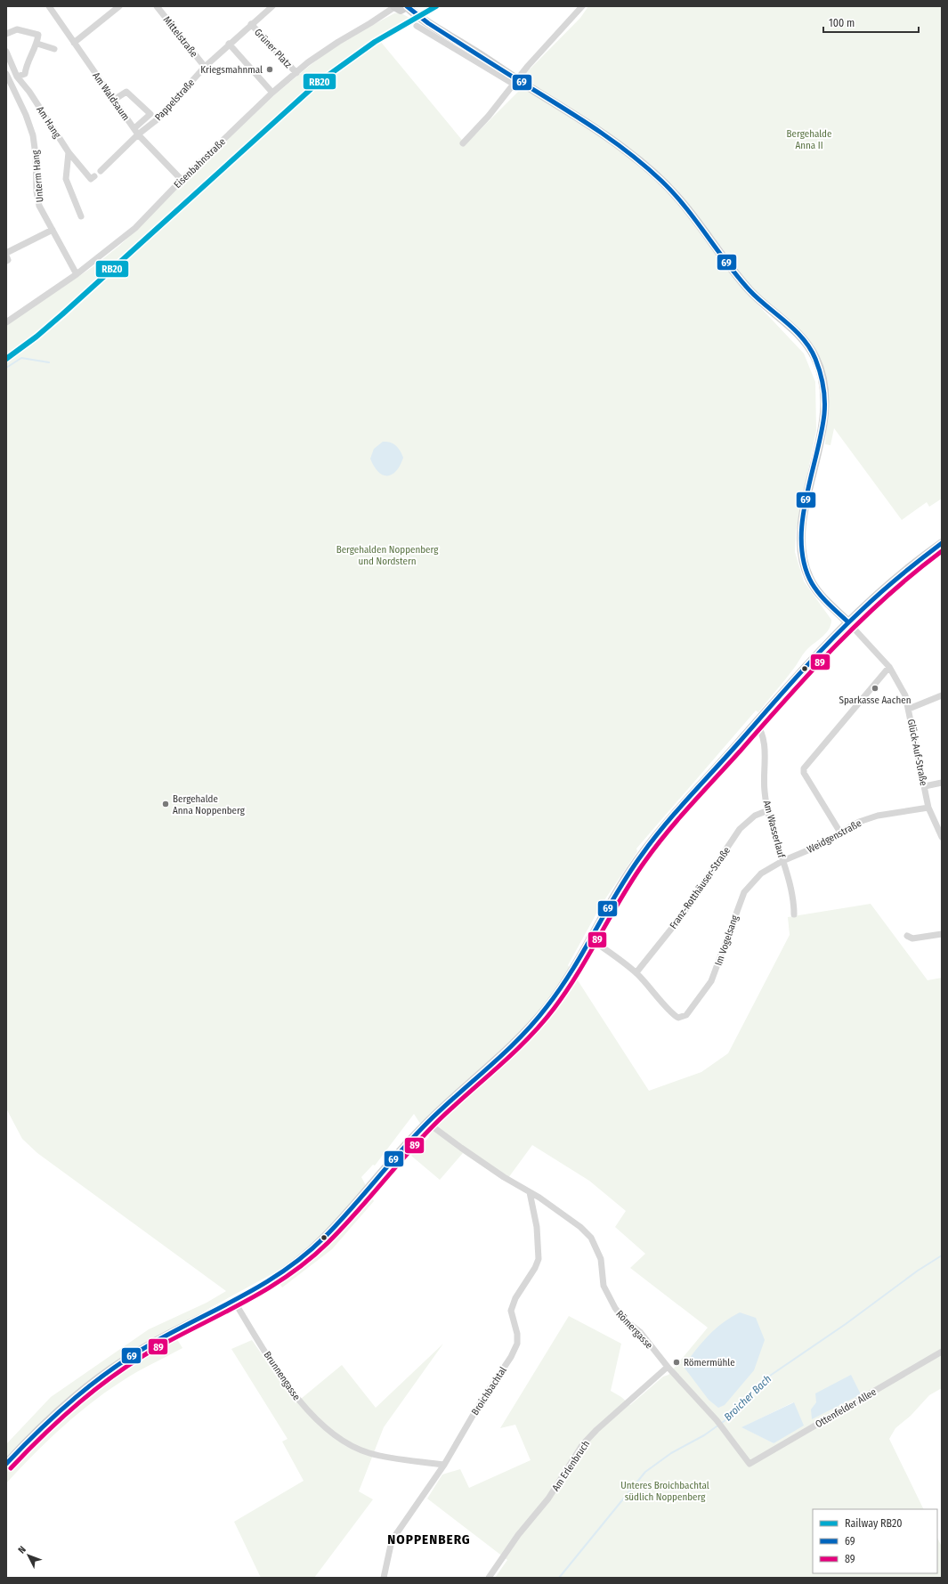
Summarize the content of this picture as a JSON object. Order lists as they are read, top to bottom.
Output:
{
  "streets": {
    "street": [
      "Mittelstraße",
      "Grüner Platz",
      "Am Waldsaum",
      "Pappelstraße",
      "Am Hang",
      "Eisenbahnstraße",
      "Unterm Hang",
      "Glück-Auf-Straße",
      "Am Wasserlauf",
      "Weidgenstraße",
      "Franz-Rotthäuser-Straße",
      "Im Vogelsang",
      "Römergasse",
      "Brunnengasse",
      "Broichbachtal",
      "Ottenfelder Allee",
      "Am Erlenbruch"
    ]
  },
  "crossings": [
    ["Mittelstraße", "Pappelstraße"],
    ["Grüner Platz", "Pappelstraße"],
    ["Grüner Platz", "Eisenbahnstraße"],
    ["Am Waldsaum", "Pappelstraße"],
    ["Am Waldsaum", "Eisenbahnstraße"],
    ["Eisenbahnstraße", "Unterm Hang"],
    ["Glück-Auf-Straße", "Weidgenstraße"],
    ["Am Wasserlauf", "Weidgenstraße"],
    ["Am Wasserlauf", "Franz-Rotthäuser-Straße"],
    ["Am Wasserlauf", "Im Vogelsang"],
    ["Weidgenstraße", "Im Vogelsang"],
    ["Franz-Rotthäuser-Straße", "Im Vogelsang"],
    ["Römergasse", "Broichbachtal"],
    ["Römergasse", "Ottenfelder Allee"],
    ["Römergasse", "Am Erlenbruch"],
    ["Brunnengasse", "Broichbachtal"]
  ],
  "districts": ["NOPPENBERG"],
  "water": ["Broicher Bach"],
  "parks": ["Bergehalde Anna II", "Bergehalden Noppenberg und Nordstern", "Unteres Broichbachtal südlich Noppenberg"],
  "places": [
    "Kriegsmahnmal",
    "Sparkasse Aachen",
    "Bergehalde Anna Noppenberg",
    "Römermühle"
  ],
  "lines": ["rail line RB20", "transit line 69", "transit line 89"],
  "legend": ["Railway RB20", "69", "89"],
  "scale_bar": "100 m",
  "north": "top left"
}
